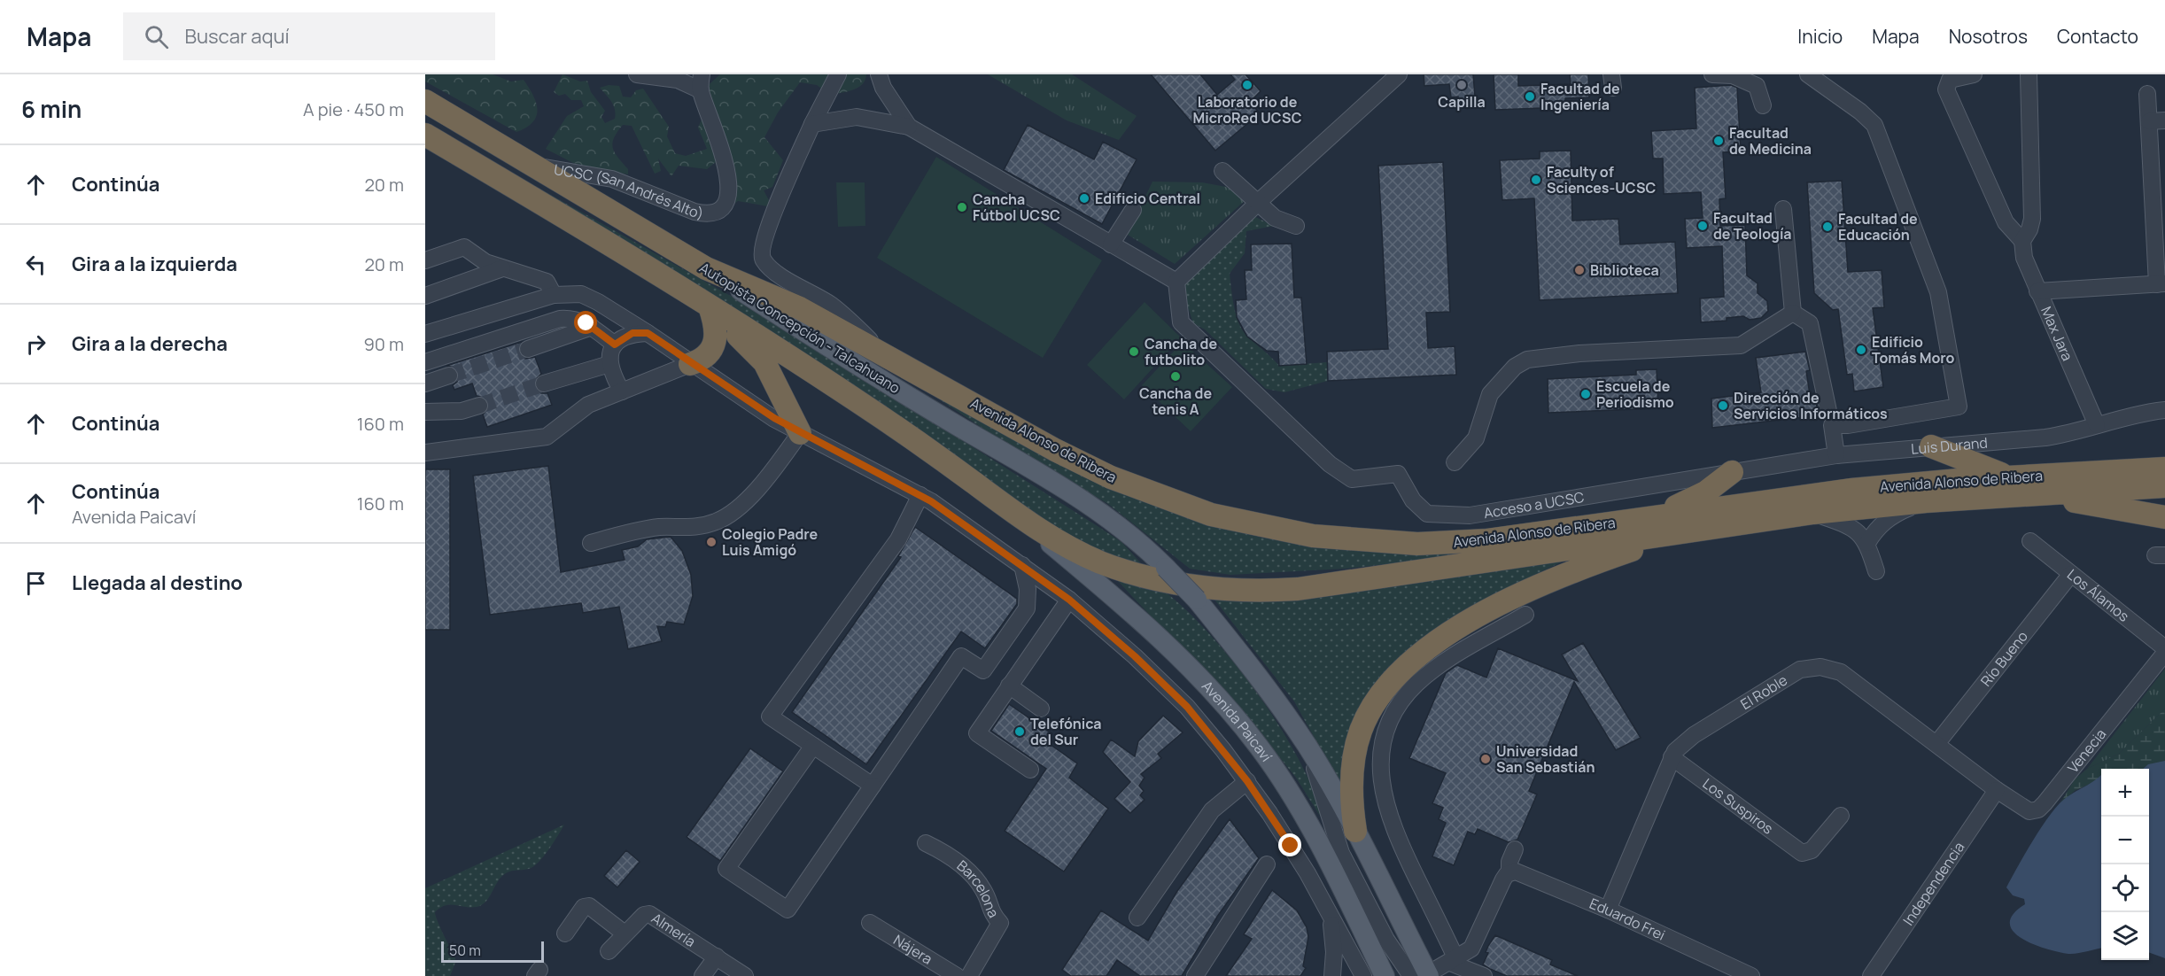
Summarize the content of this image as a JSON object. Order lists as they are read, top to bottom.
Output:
{
  "streets": {
    "highway": ["Autopista Concepción - Talcahuano", "Avenida Alonso de Ribera"],
    "main road": ["Avenida Paicaví"],
    "street": [
      "UCSC (San Andrés Alto)",
      "Max Jara",
      "Luis Durand",
      "Acceso a UCSC",
      "Los Álamos",
      "Río Bueno",
      "El Roble",
      "Venecia",
      "Los Suspiros",
      "Independencia",
      "Barcelona",
      "Eduardo Frei",
      "Almería",
      "Nájera"
    ]
  },
  "crossings": [
    ["UCSC (San Andrés Alto)", "Autopista Concepción - Talcahuano"],
    ["Autopista Concepción - Talcahuano", "Avenida Alonso de Ribera"],
    ["Autopista Concepción - Talcahuano", "Avenida Paicaví"],
    ["Max Jara", "Luis Durand"],
    ["Avenida Alonso de Ribera", "Avenida Paicaví"],
    ["Los Álamos", "Río Bueno"],
    ["Río Bueno", "El Roble"],
    ["El Roble", "Venecia"],
    ["El Roble", "Los Suspiros"],
    ["El Roble", "Independencia"],
    ["El Roble", "Eduardo Frei"],
    ["Venecia", "Independencia"]
  ],
  "places": [
    "Laboratorio de MicroRed UCSC",
    "Capilla",
    "Facultad de Ingeniería",
    "Facultad de Medicina",
    "Faculty of Sciences-UCSC",
    "Edificio Central",
    "Cancha Fútbol UCSC",
    "Facultad de Teología",
    "Facultad de Educación",
    "Biblioteca",
    "Edificio Tomás Moro",
    "Cancha de futbolito",
    "Cancha de tenis A",
    "Escuela de Periodismo",
    "Dirección de Servicios Informáticos",
    "Colegio Padre Luis Amigó",
    "Telefónica del Sur",
    "Universidad San Sebastián"
  ],
  "scale_bar": "50 m",
  "page": {
    "header": "Mapa",
    "search": "Buscar aquí",
    "nav": [
      "Inicio",
      "Mapa",
      "Nosotros",
      "Contacto"
    ],
    "heading": ["6 min", "A pie · 450 m"],
    "list": [
      ["Continúa", "20 m"],
      ["Gira a la izquierda", "20 m"],
      ["Gira a la derecha", "90 m"],
      ["Continúa", "160 m"],
      ["Continúa", "Avenida Paicaví", "160 m"],
      "Llegada al destino"
    ],
    "map_buttons": ["+", "−"],
    "scale": "50 m"
  }
}
